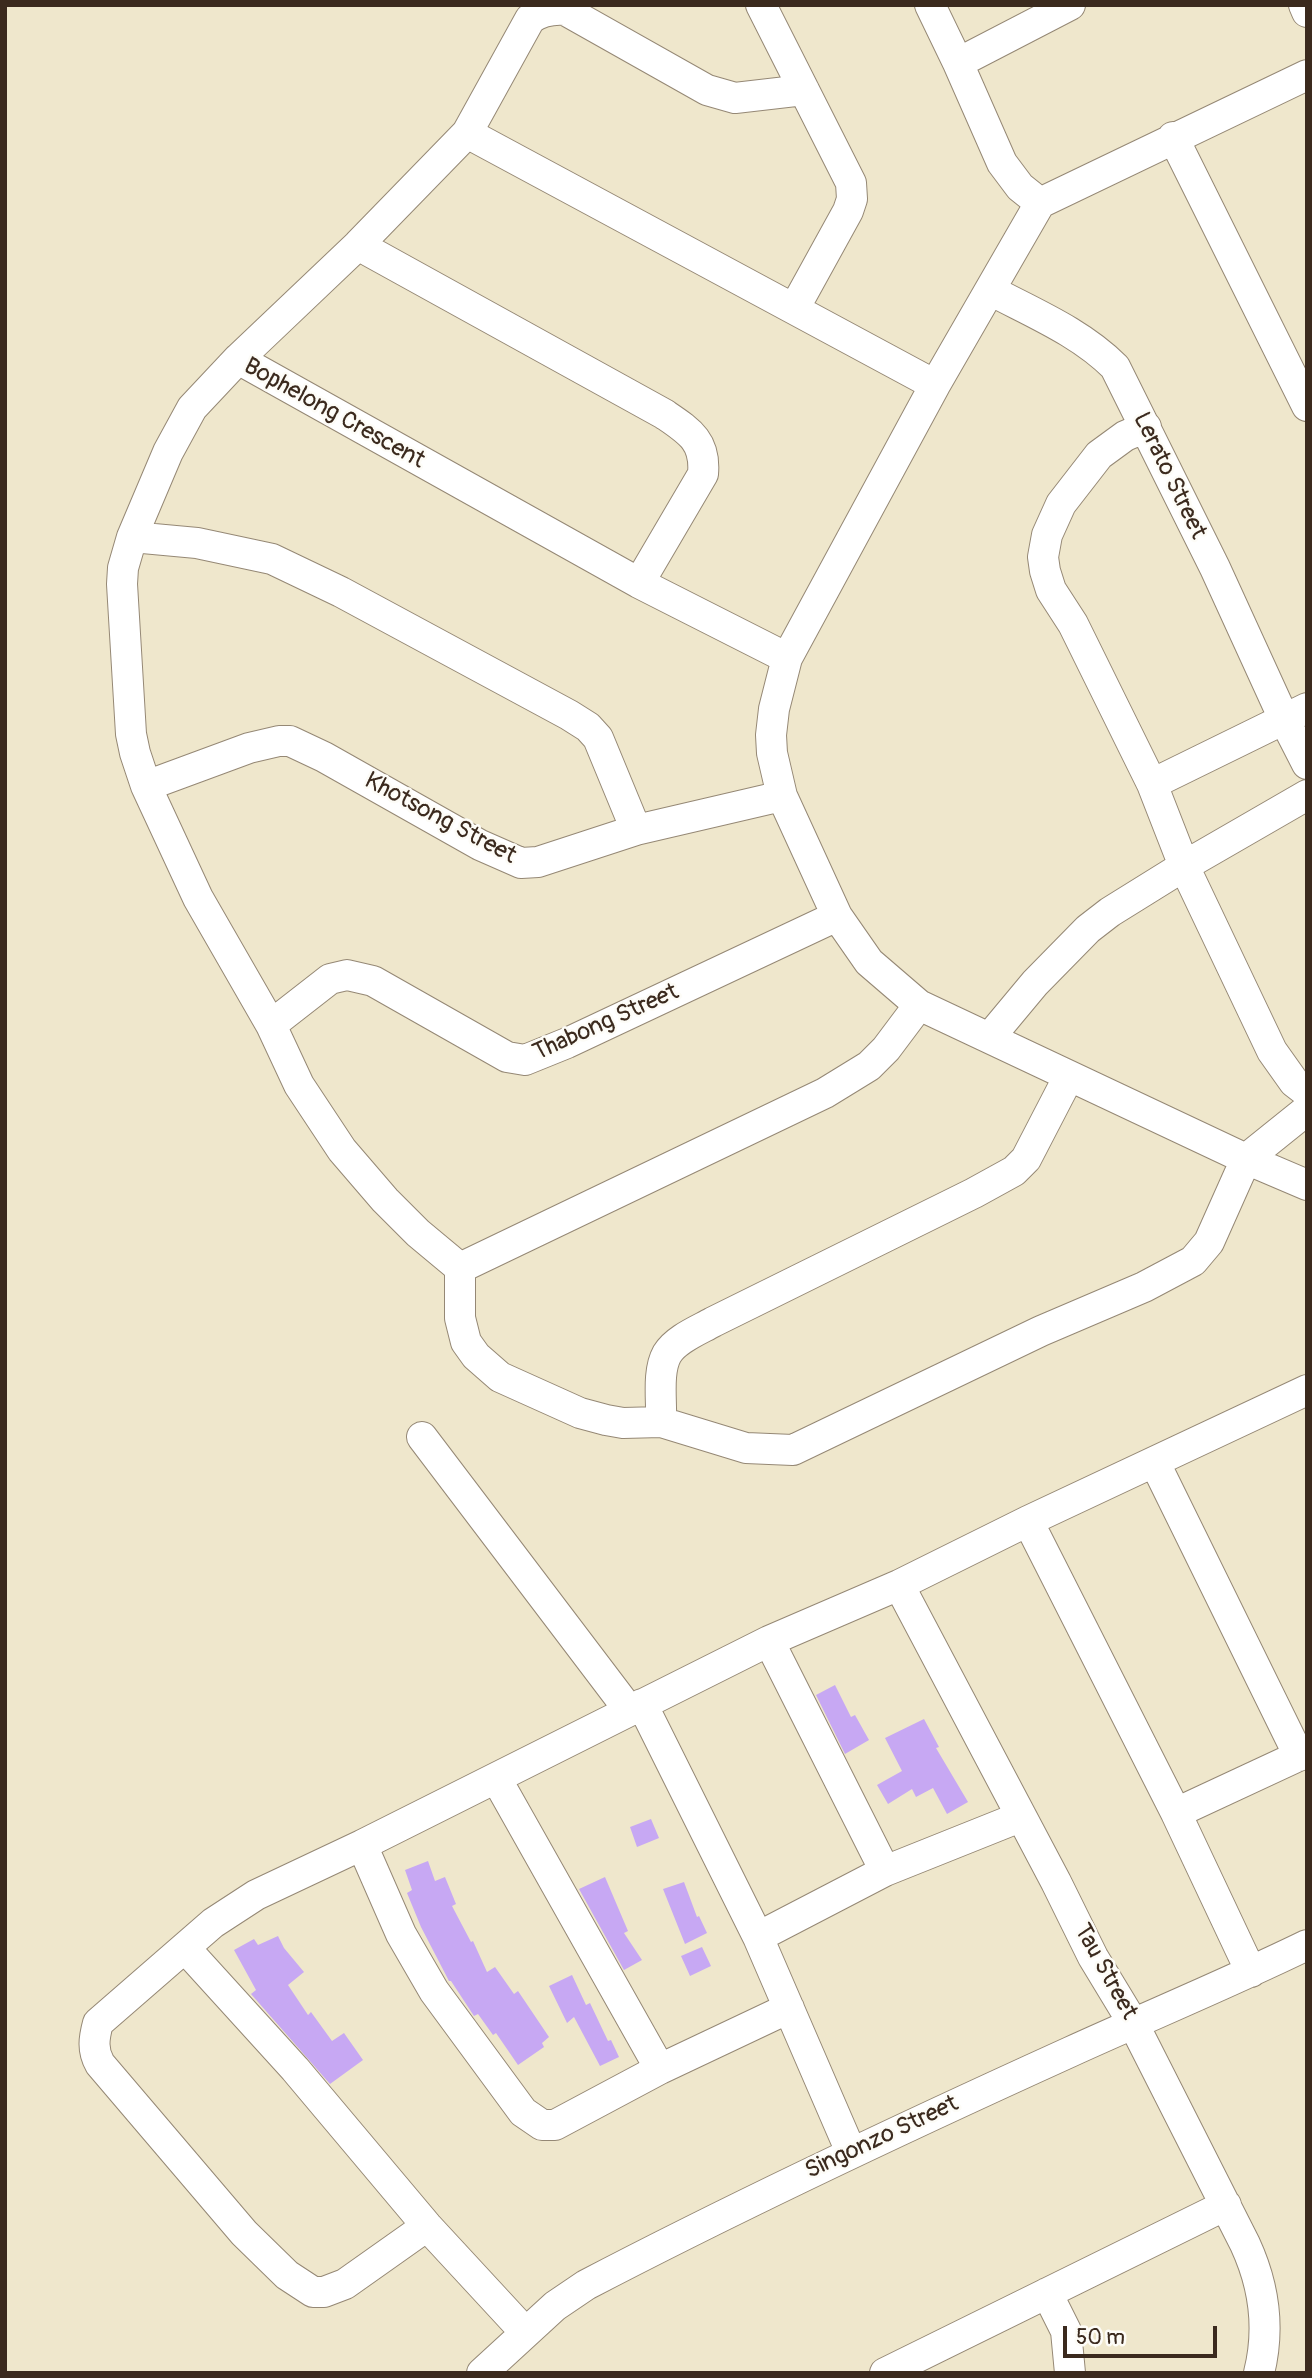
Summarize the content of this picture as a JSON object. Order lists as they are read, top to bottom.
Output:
{
  "streets": {
    "street": [
      "Bophelong Crescent",
      "Lerato Street",
      "Khotsong Street",
      "Thabong Street",
      "Tau Street",
      "Singonzo Street"
    ]
  },
  "crossings": [
    ["Bophelong Crescent", "Khotsong Street"],
    ["Bophelong Crescent", "Thabong Street"],
    ["Tau Street", "Singonzo Street"]
  ],
  "scale_bar": "50 m"
}
